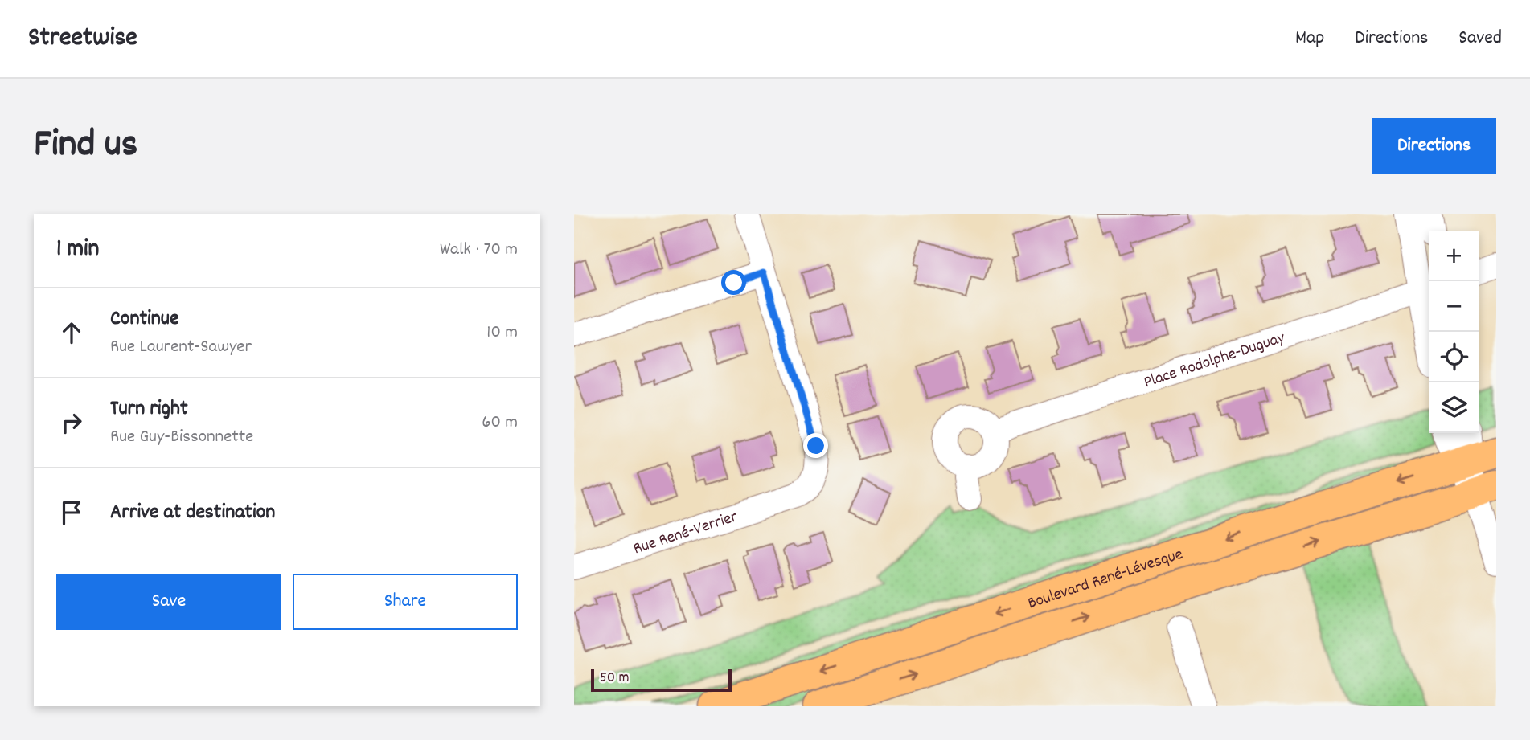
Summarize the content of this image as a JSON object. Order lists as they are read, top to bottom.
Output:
{
  "streets": {
    "main road": ["Boulevard René-Lévesque"],
    "street": ["Place Rodolphe-Duguay", "Rue René-Verrier"]
  },
  "scale_bar": "50 m",
  "page": {
    "header": "Streetwise",
    "nav": ["Map", "Directions", "Saved"],
    "title": "Find us",
    "buttons": [
      "Directions",
      ["Save", "Share"]
    ],
    "heading": ["1 min", "Walk · 70 m"],
    "map_buttons": ["+", "−"],
    "list": [
      ["Continue", "Rue Laurent-Sawyer", "10 m"],
      ["Turn right", "Rue Guy-Bissonnette", "60 m"],
      "Arrive at destination"
    ],
    "scale": "50 m"
  }
}
